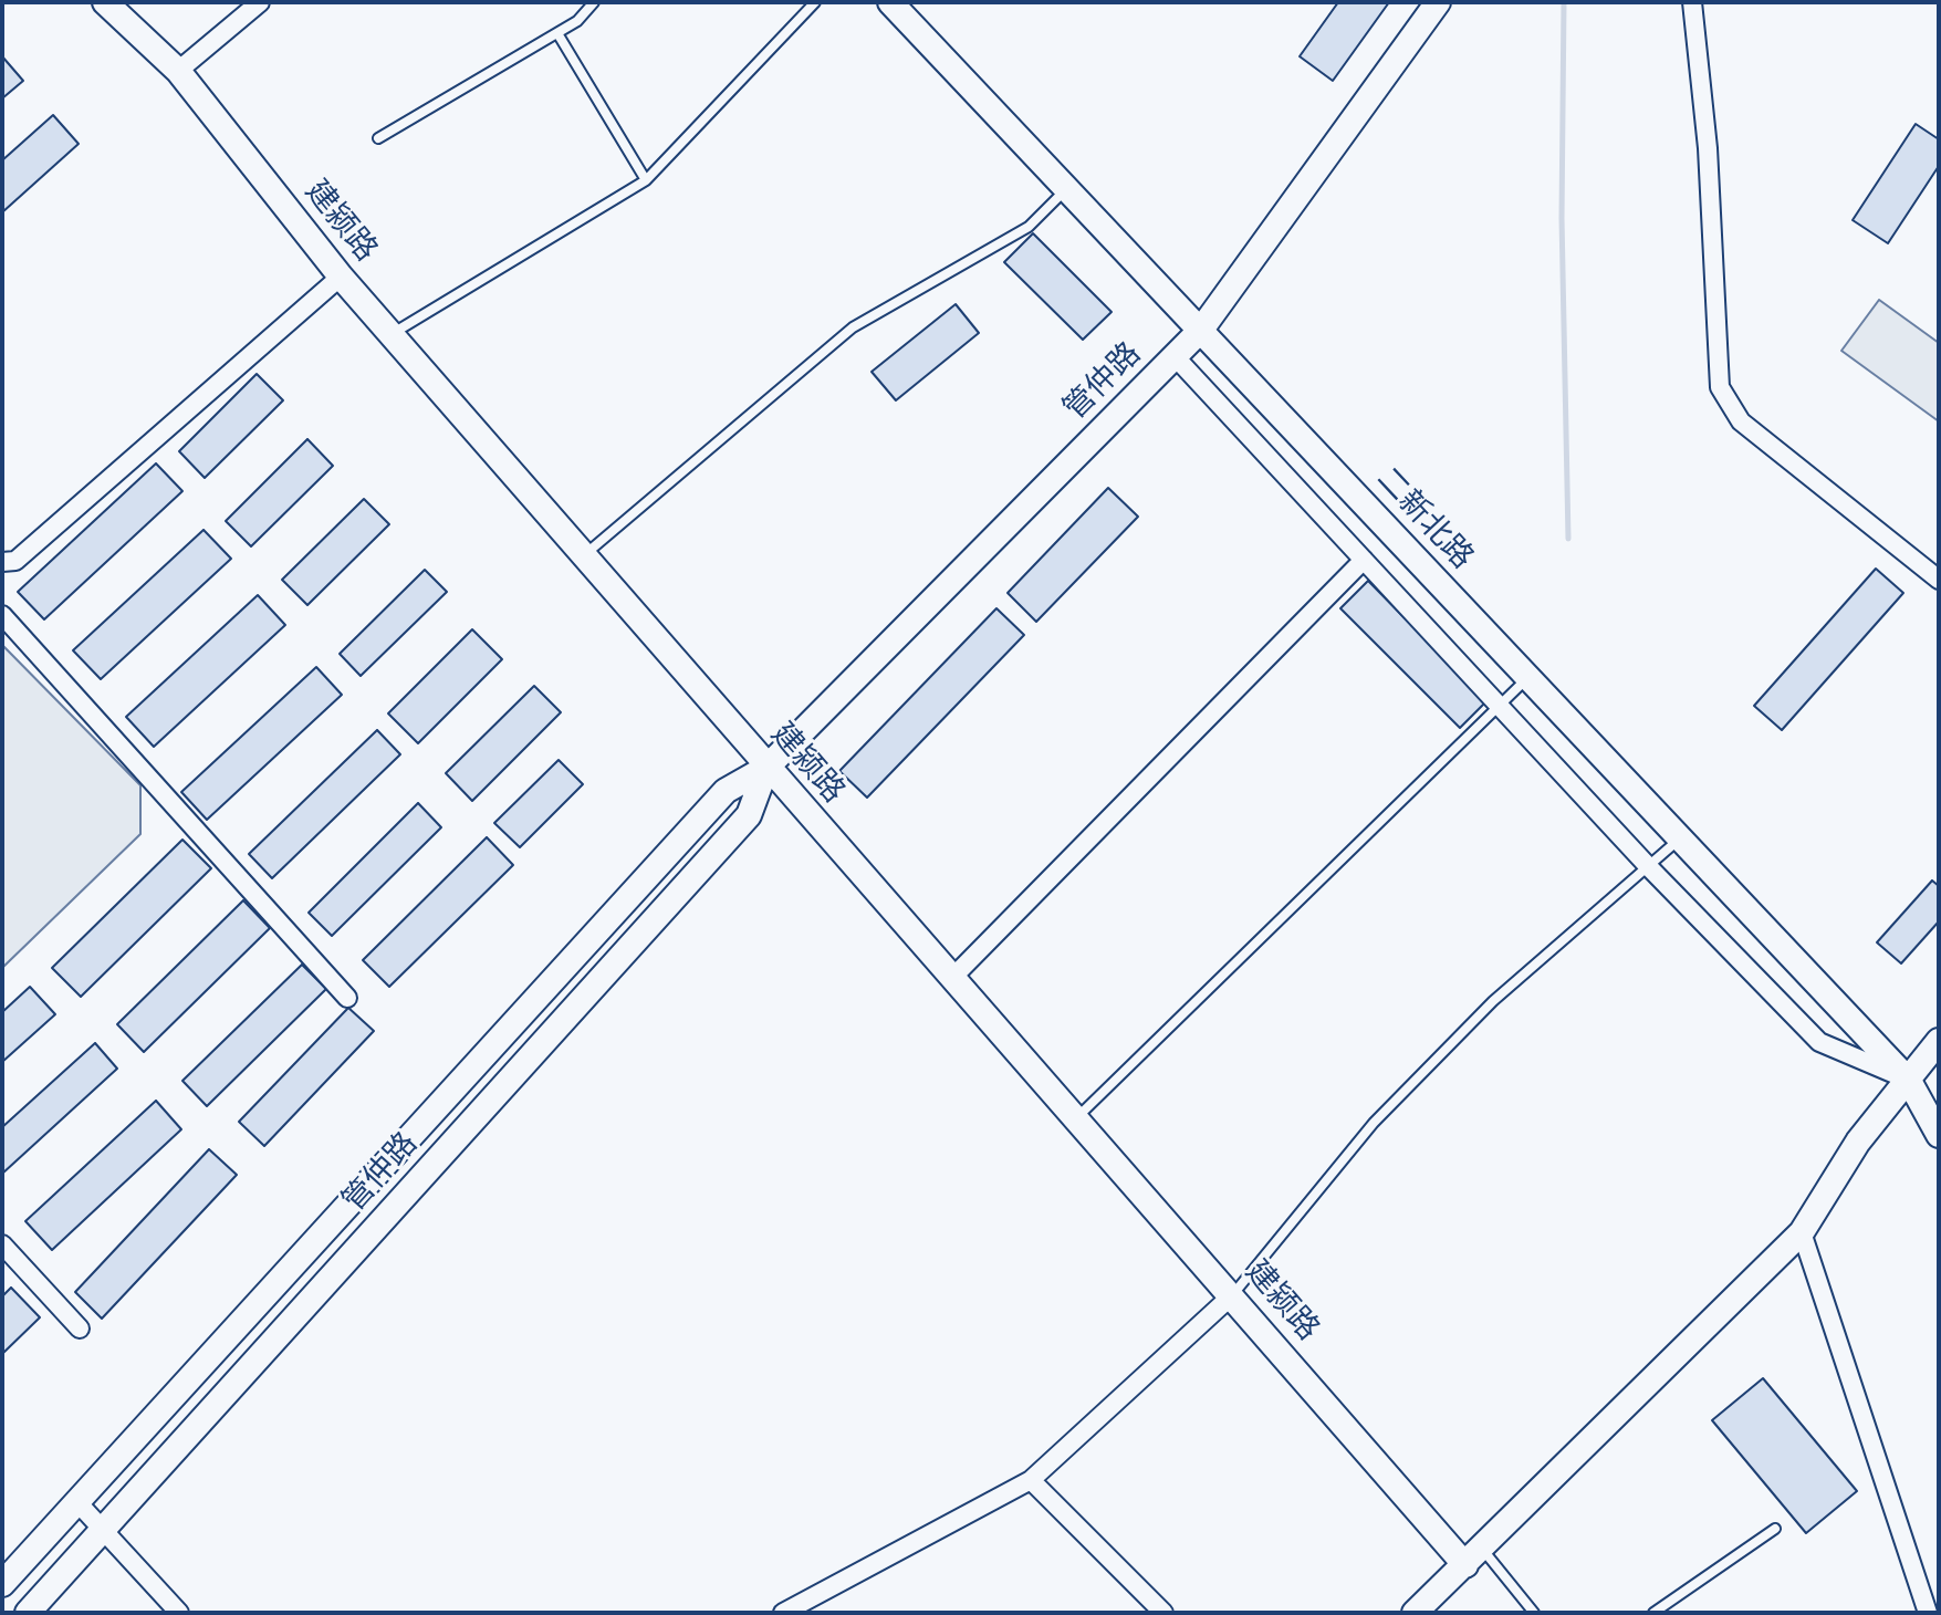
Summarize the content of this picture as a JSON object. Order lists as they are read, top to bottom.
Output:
{
  "streets": {
    "street": ["建颍路", "管仲路", "二新北路"]
  },
  "crossings": [
    ["建颍路", "管仲路"],
    ["管仲路", "二新北路"]
  ]
}
